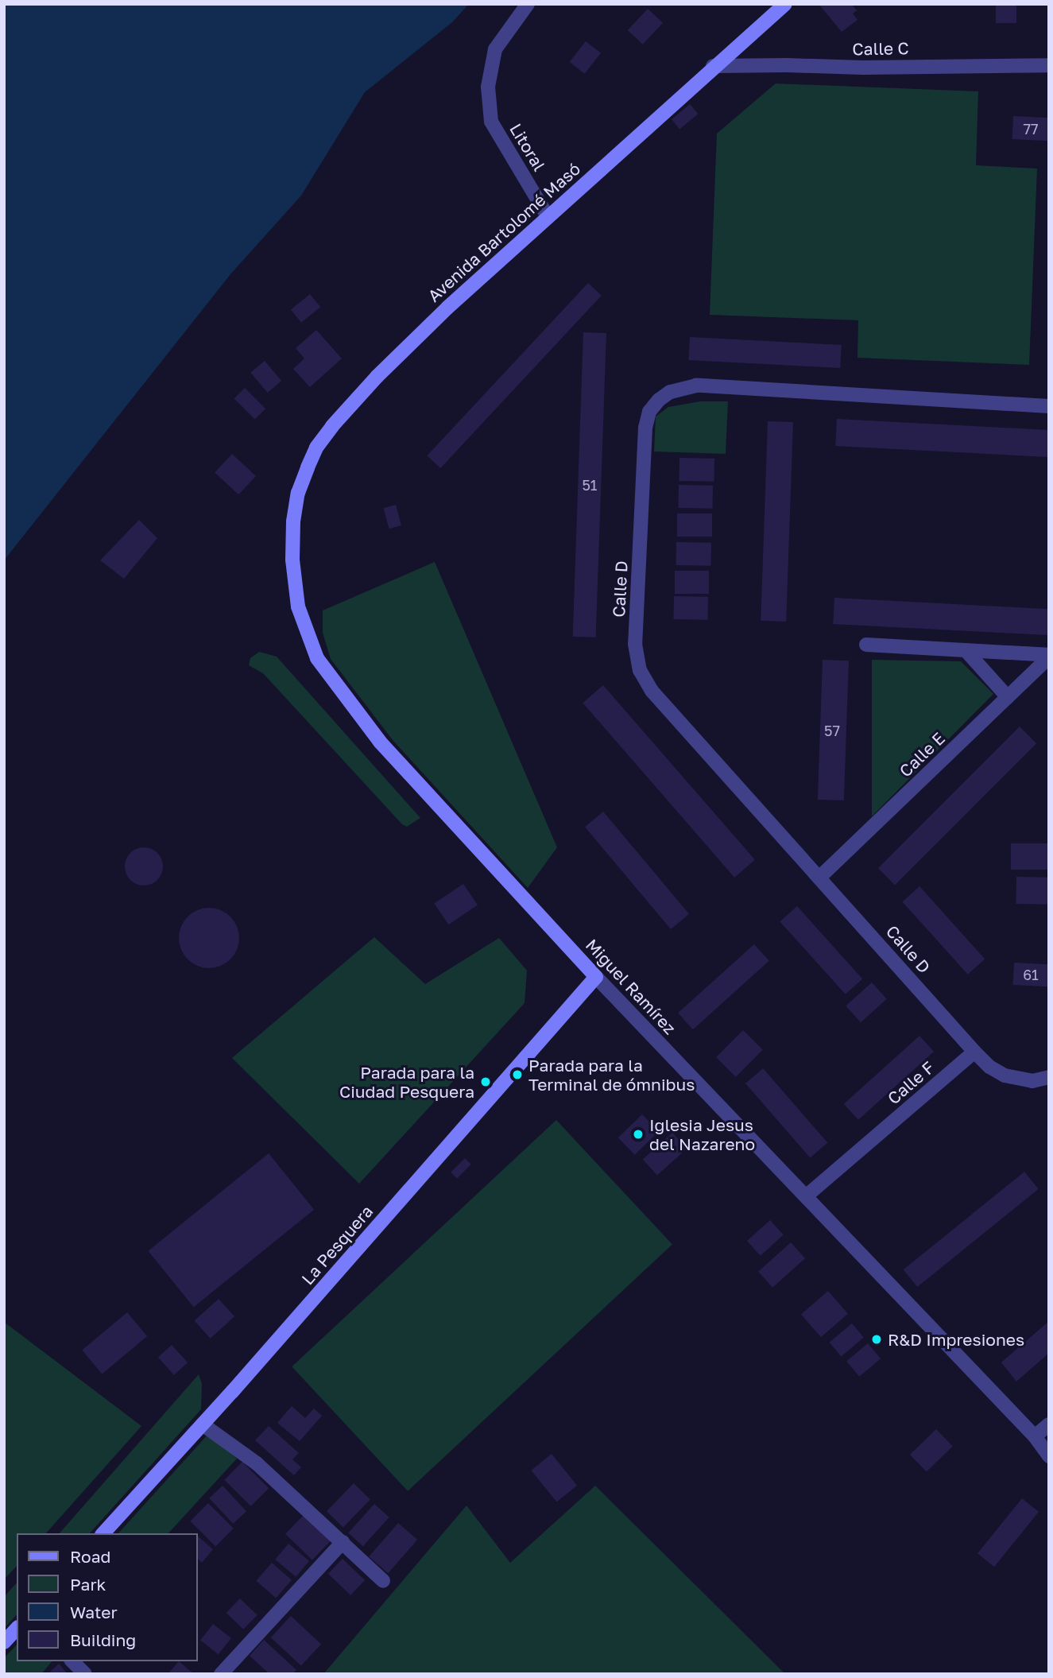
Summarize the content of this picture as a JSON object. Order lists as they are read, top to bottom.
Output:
{
  "streets": {
    "main road": ["Avenida Bartolomé Masó", "Miguel Ramírez", "La Pesquera"],
    "street": [
      "Calle C",
      "Litoral",
      "Calle D",
      "Calle E",
      "Calle F"
    ]
  },
  "crossings": [
    ["Calle C", "Avenida Bartolomé Masó"],
    ["Litoral", "Avenida Bartolomé Masó"],
    ["Avenida Bartolomé Masó", "Miguel Ramírez"],
    ["Calle D", "Calle E"],
    ["Calle D", "Calle F"],
    ["Miguel Ramírez", "Calle F"],
    ["Miguel Ramírez", "La Pesquera"]
  ],
  "places": [
    "Parada para la Terminal de ómnibus",
    "Parada para la Ciudad Pesquera",
    "Iglesia Jesus del Nazareno",
    "R&D Impresiones"
  ],
  "house_numbers": [
    "77",
    "51",
    "57",
    "61"
  ],
  "legend": [
    "Road",
    "Park",
    "Water",
    "Building"
  ]
}
